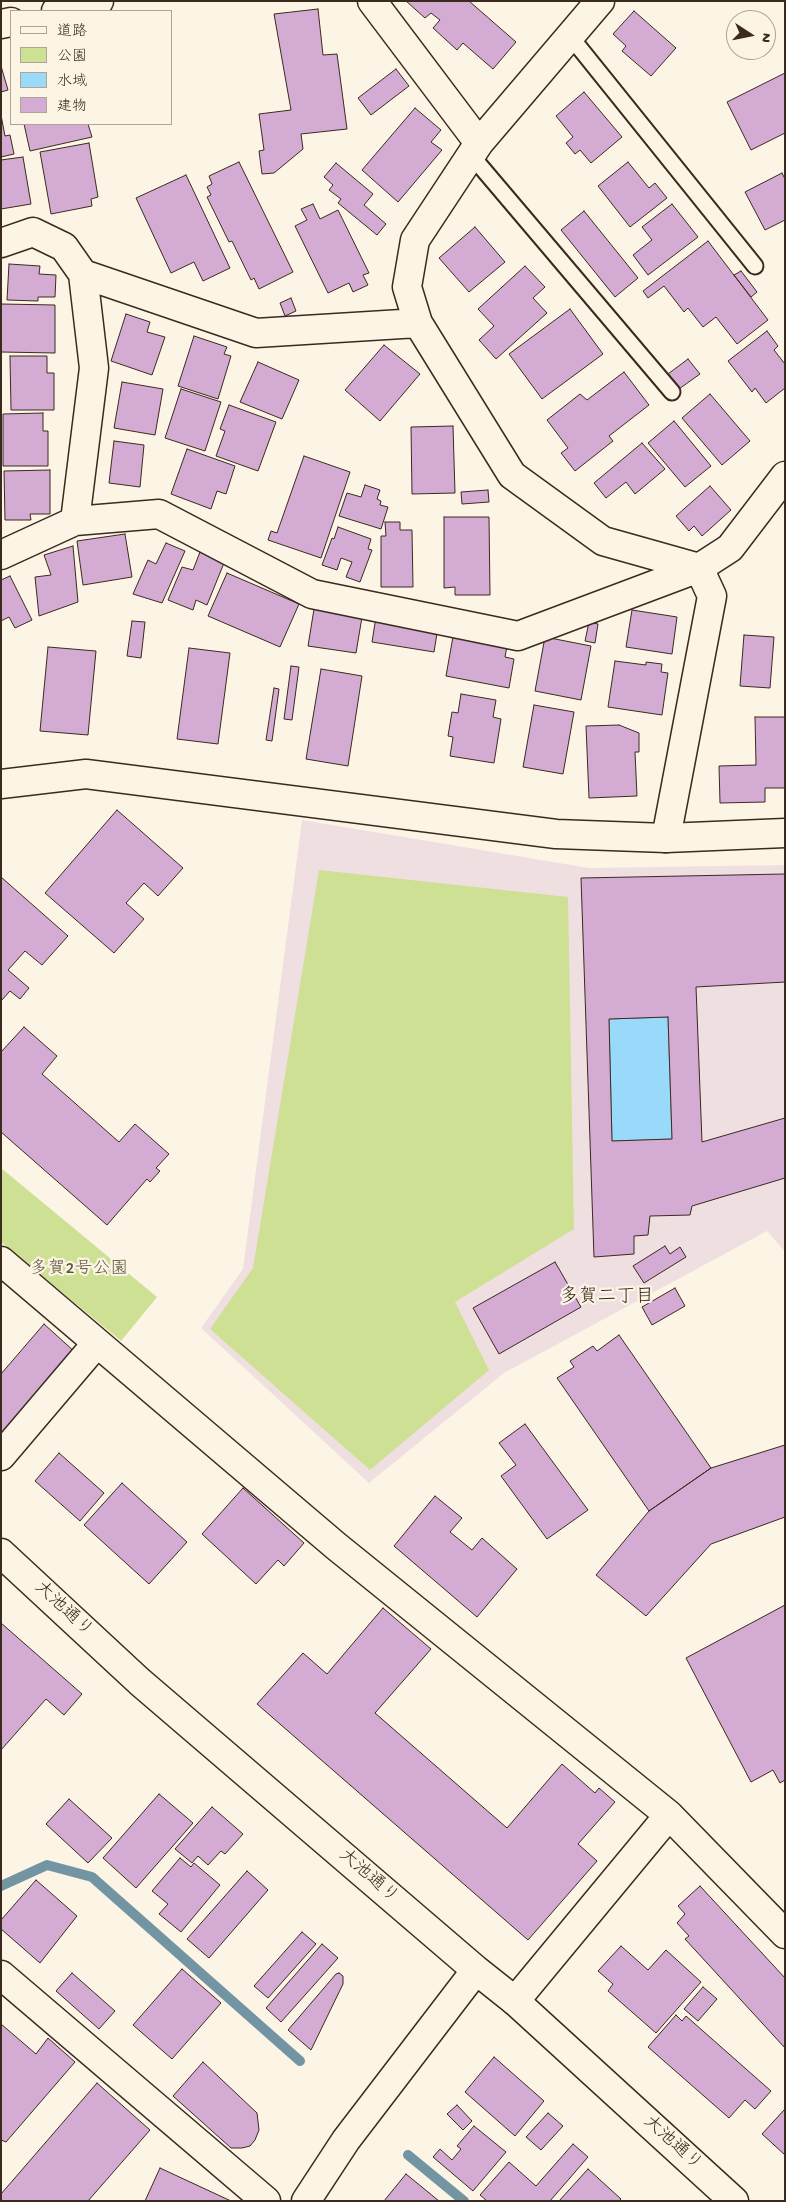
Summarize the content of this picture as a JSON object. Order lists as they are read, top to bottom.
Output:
{
  "streets": {
    "street": ["大池通り"]
  },
  "districts": ["多賀二丁目"],
  "parks": ["多賀2号公園"],
  "legend": [
    "道路",
    "公園",
    "水域",
    "建物"
  ],
  "north": "right"
}
